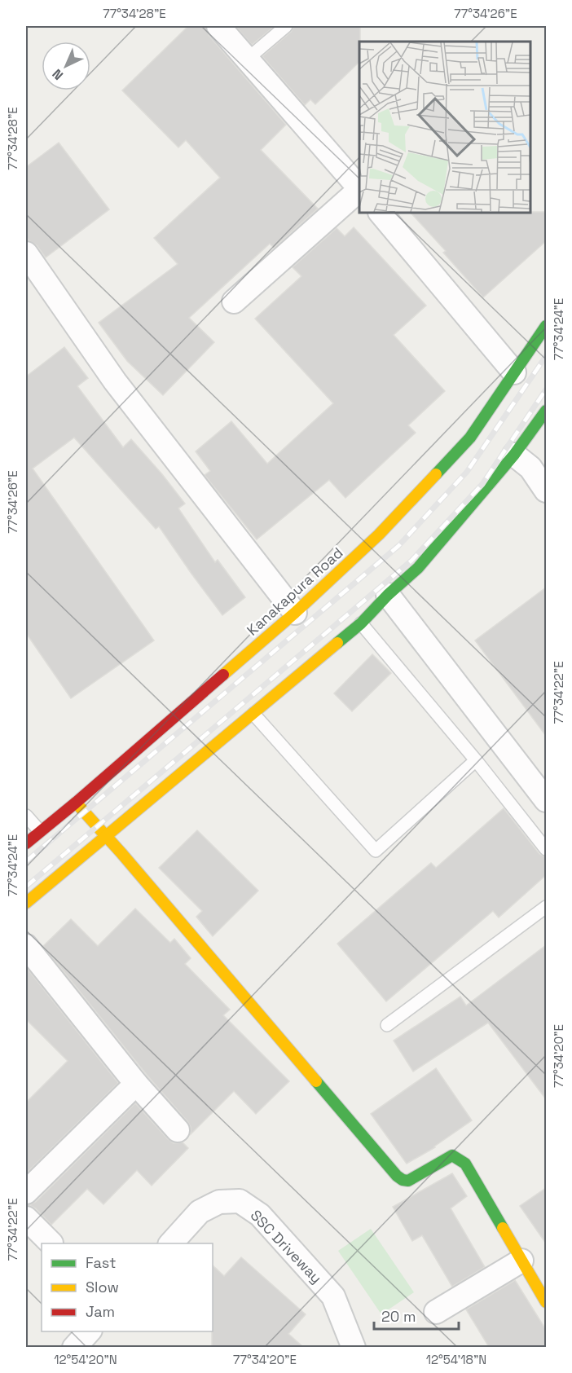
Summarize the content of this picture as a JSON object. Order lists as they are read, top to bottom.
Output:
{
  "streets": {
    "main road": ["Kanakapura Road"],
    "street": ["SSC Driveway"]
  },
  "legend": ["Fast", "Slow", "Jam"],
  "scale_bar": "20 m",
  "north": "bottom left",
  "coordinates": [
    "77°34'28\"E",
    "77°34'26\"E",
    "77°34'24\"E",
    "77°34'22\"E",
    "77°34'20\"E",
    "12°54'20\"N",
    "12°54'18\"N"
  ]
}
